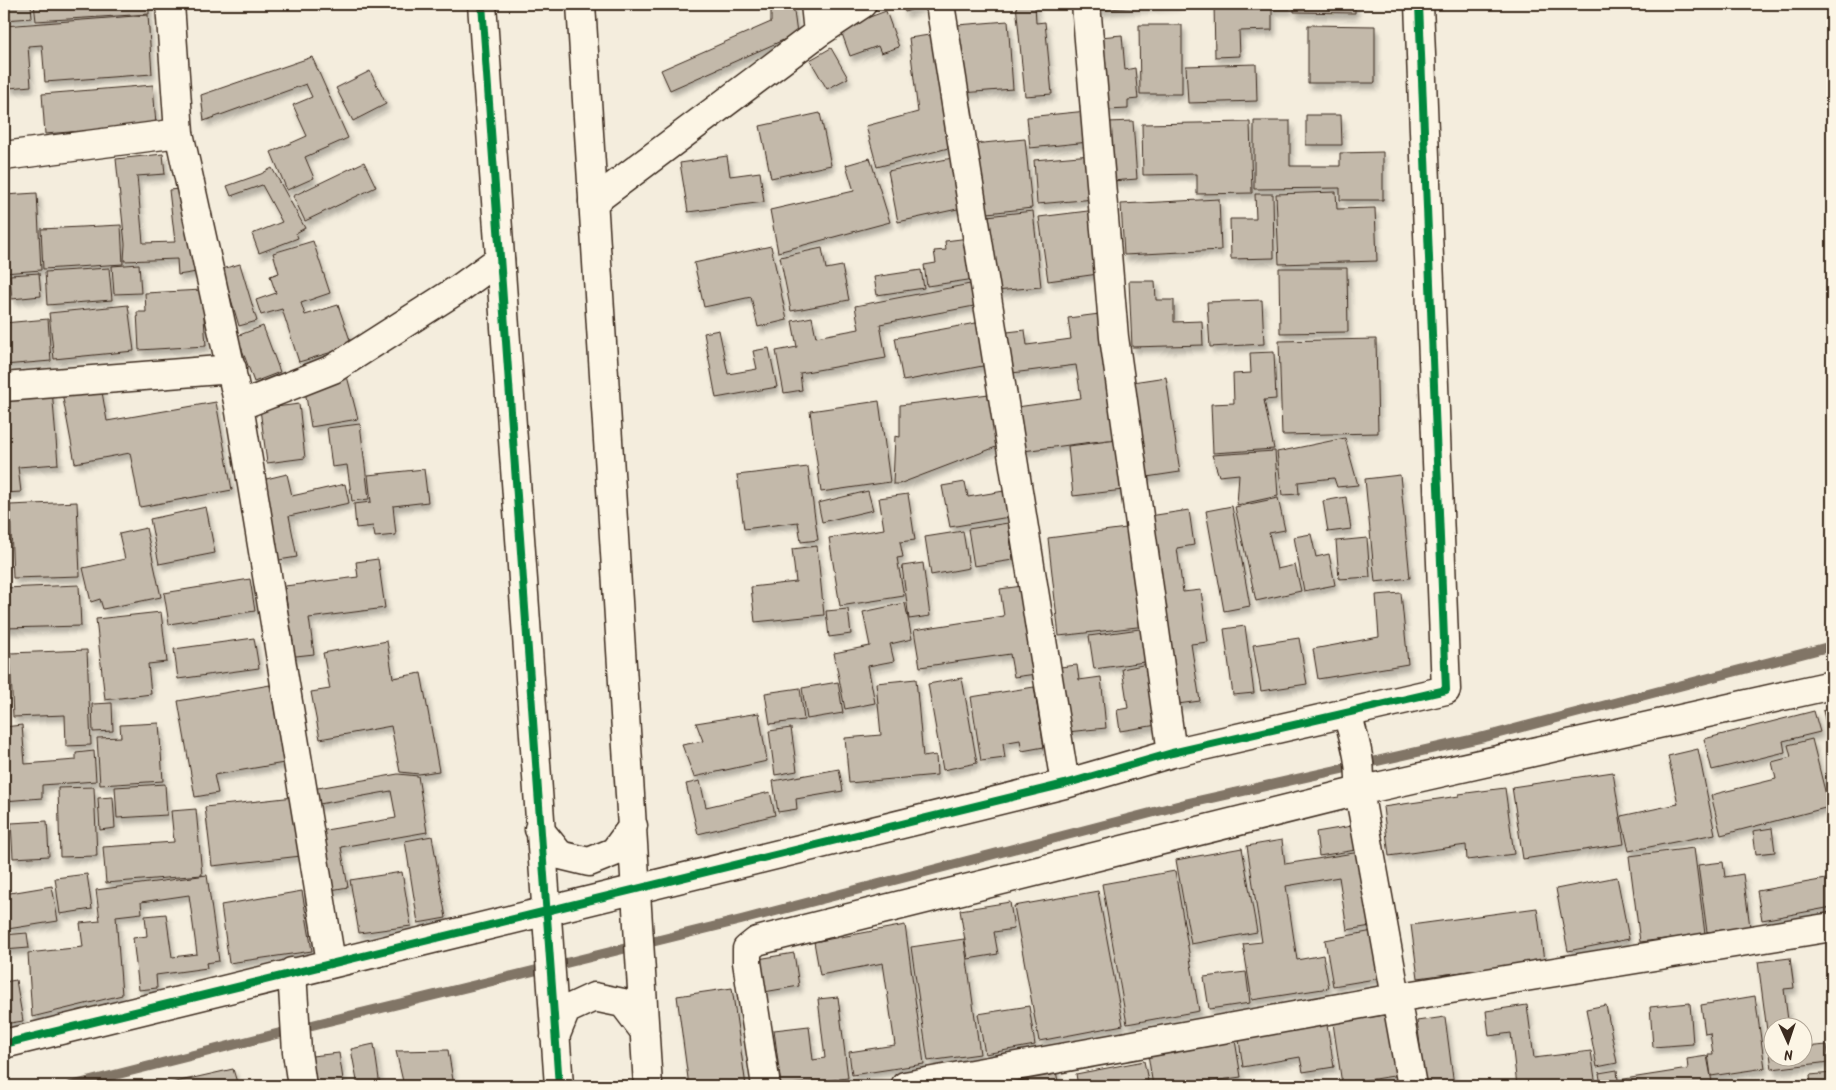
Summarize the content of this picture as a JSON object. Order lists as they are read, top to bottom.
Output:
{
  "north": "bottom"
}
